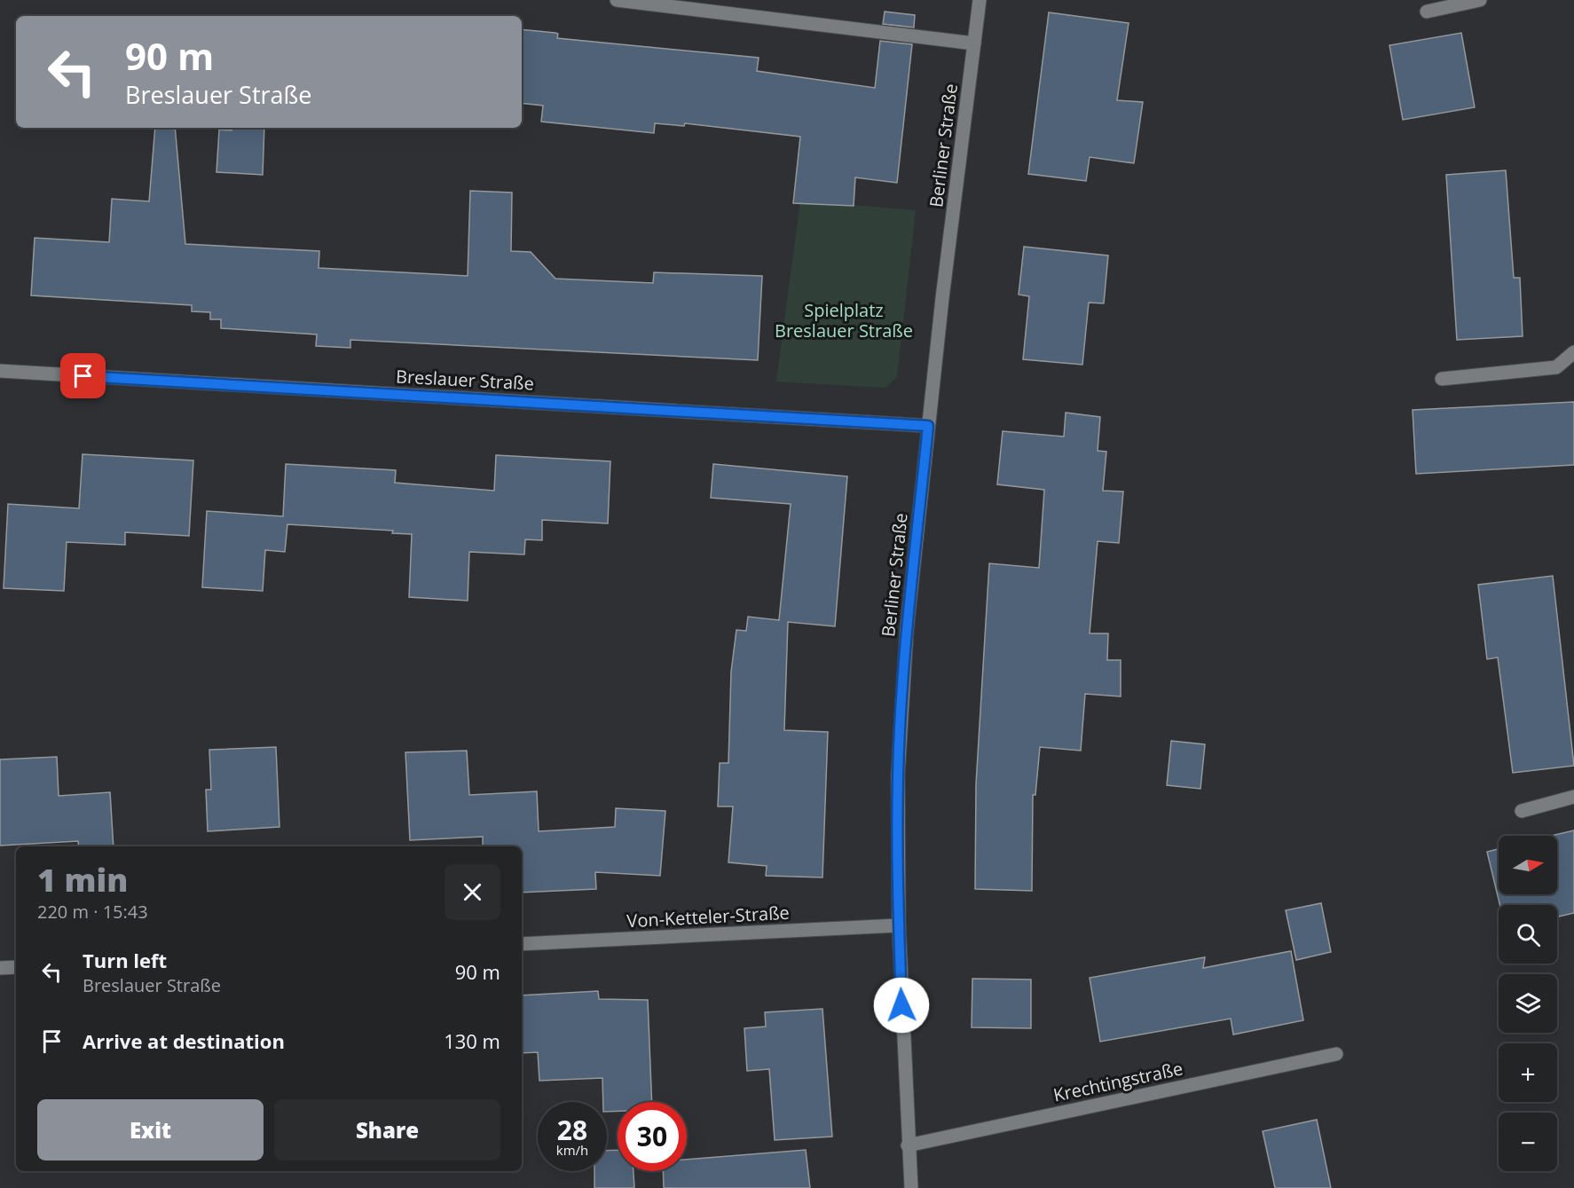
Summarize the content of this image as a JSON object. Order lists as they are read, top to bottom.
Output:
{
  "streets": {
    "street": [
      "Berliner Straße",
      "Breslauer Straße",
      "Von-Ketteler-Straße",
      "Krechtingstraße"
    ]
  },
  "crossings": [
    ["Berliner Straße", "Breslauer Straße"],
    ["Berliner Straße", "Von-Ketteler-Straße"],
    ["Berliner Straße", "Krechtingstraße"]
  ],
  "parks": ["Spielplatz Breslauer Straße"],
  "north": "right",
  "page": {
    "turn": ["90 m", "Breslauer Straße"],
    "map_buttons": ["+", "−"],
    "heading": ["1 min", "220 m · 15:43"],
    "list": [
      {
        "name": "Turn left",
        "note": "Breslauer Straße",
        "value": "90 m"
      },
      {
        "name": "Arrive at destination",
        "value": "130 m"
      }
    ],
    "buttons": ["Exit", "Share"],
    "speed": "28 km/h",
    "limit": "30"
  }
}
